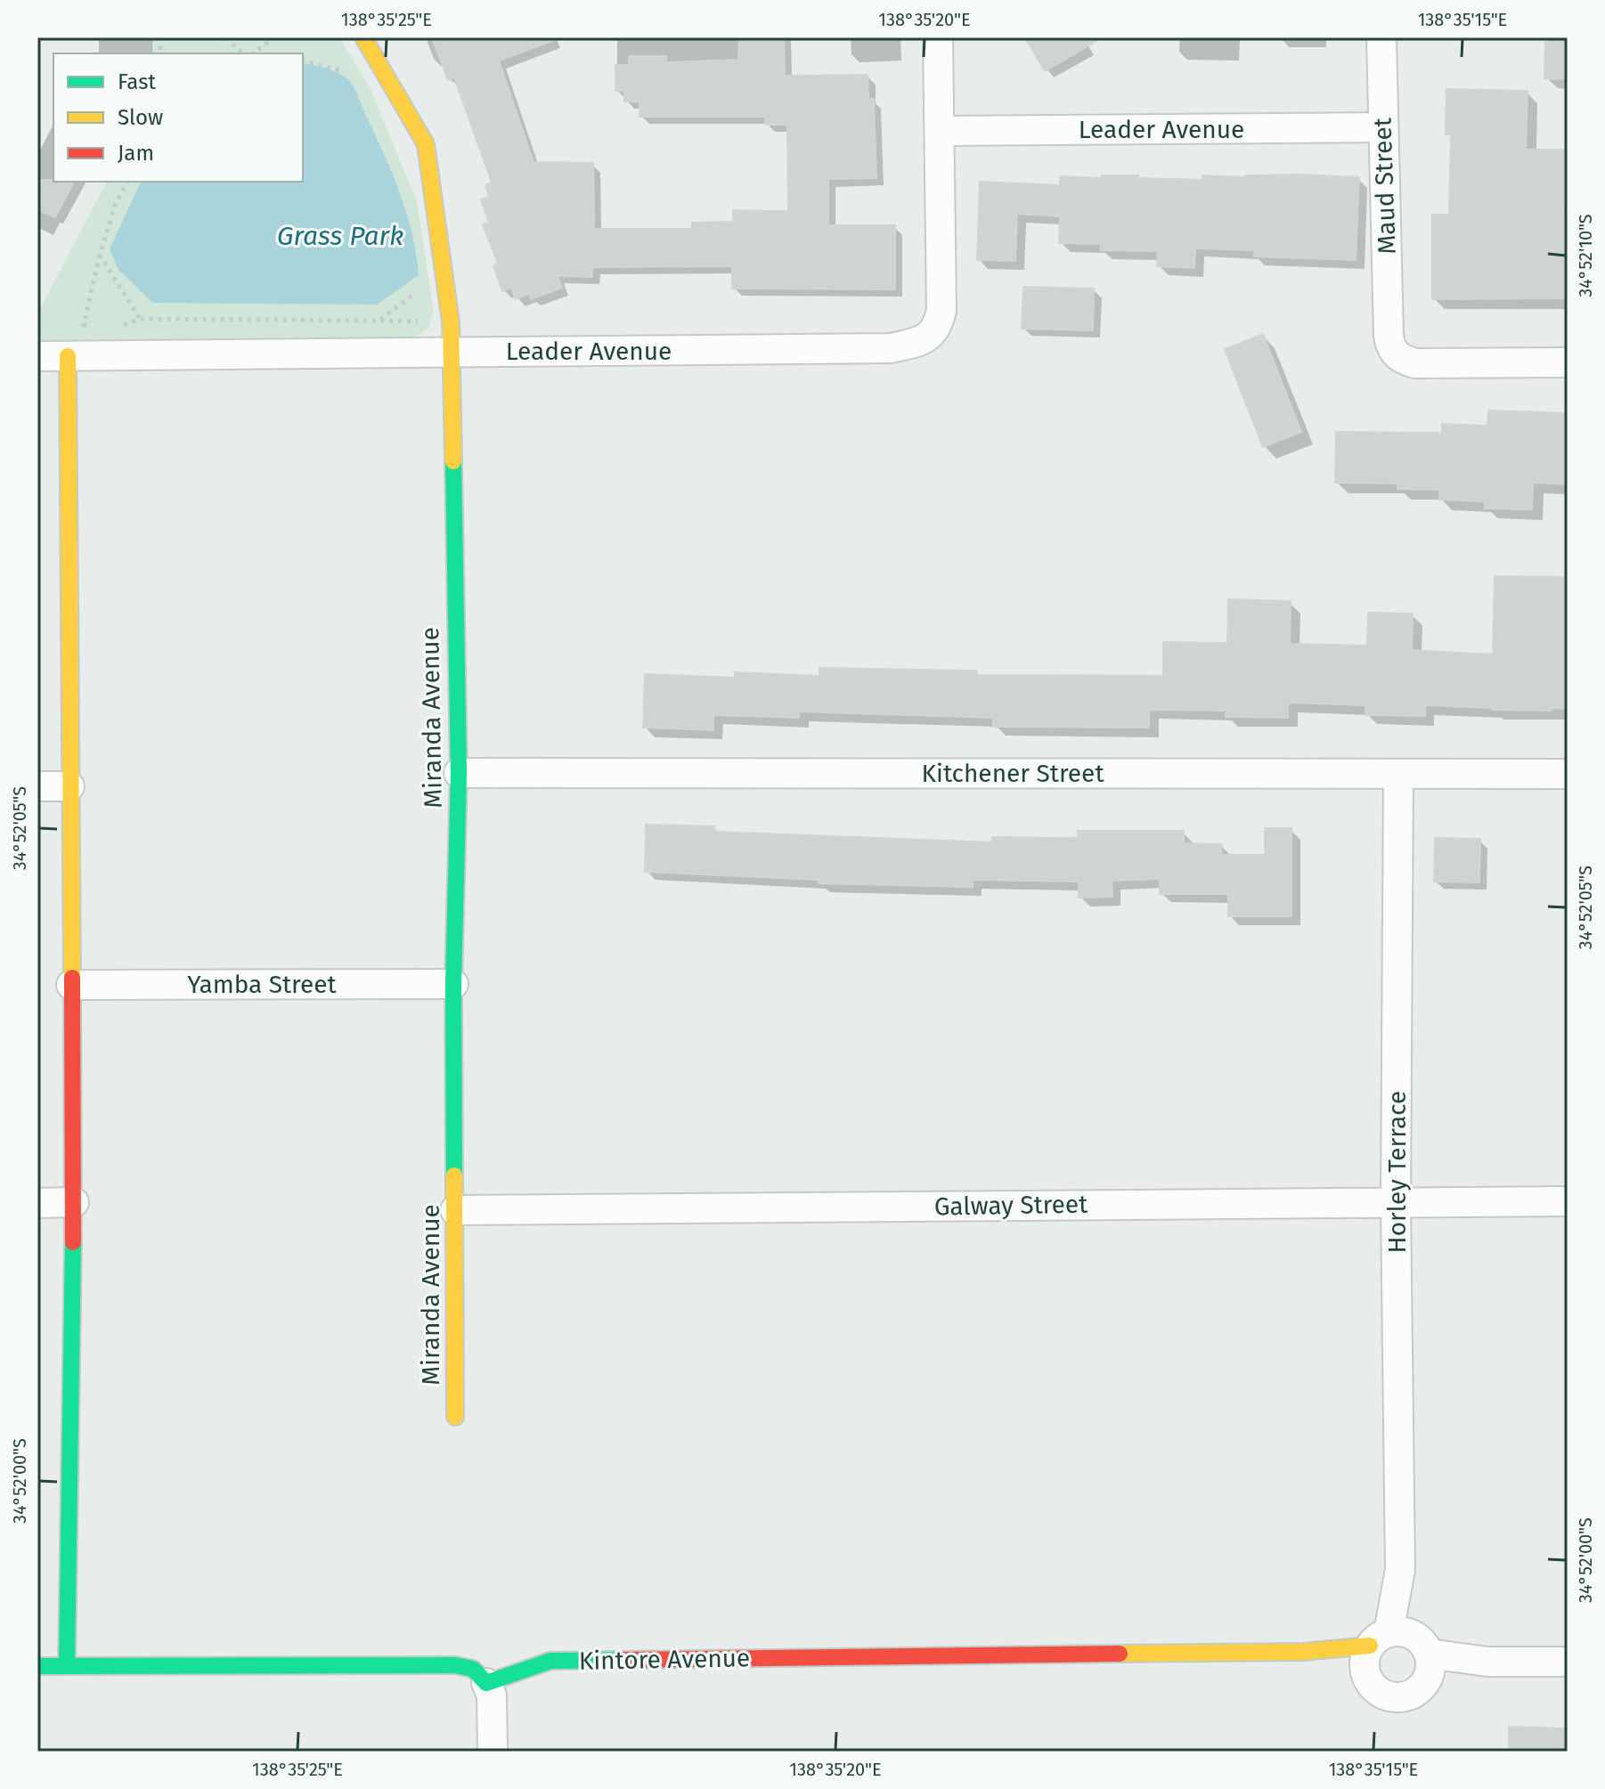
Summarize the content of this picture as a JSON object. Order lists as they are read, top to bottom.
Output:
{
  "streets": {
    "street": [
      "Leader Avenue",
      "Maud Street",
      "Miranda Avenue",
      "Kitchener Street",
      "Yamba Street",
      "Horley Terrace",
      "Galway Street",
      "Kintore Avenue"
    ]
  },
  "crossings": [
    ["Leader Avenue", "Maud Street"],
    ["Leader Avenue", "Miranda Avenue"],
    ["Miranda Avenue", "Kitchener Street"],
    ["Miranda Avenue", "Yamba Street"],
    ["Miranda Avenue", "Galway Street"],
    ["Kitchener Street", "Horley Terrace"],
    ["Horley Terrace", "Galway Street"],
    ["Horley Terrace", "Kintore Avenue"]
  ],
  "water": ["Grass Park"],
  "legend": ["Fast", "Slow", "Jam"],
  "coordinates": [
    "138°35'25\"E",
    "138°35'20\"E",
    "138°35'15\"E",
    "34°52'10\"S",
    "34°52'05\"S",
    "34°52'00\"S"
  ]
}
